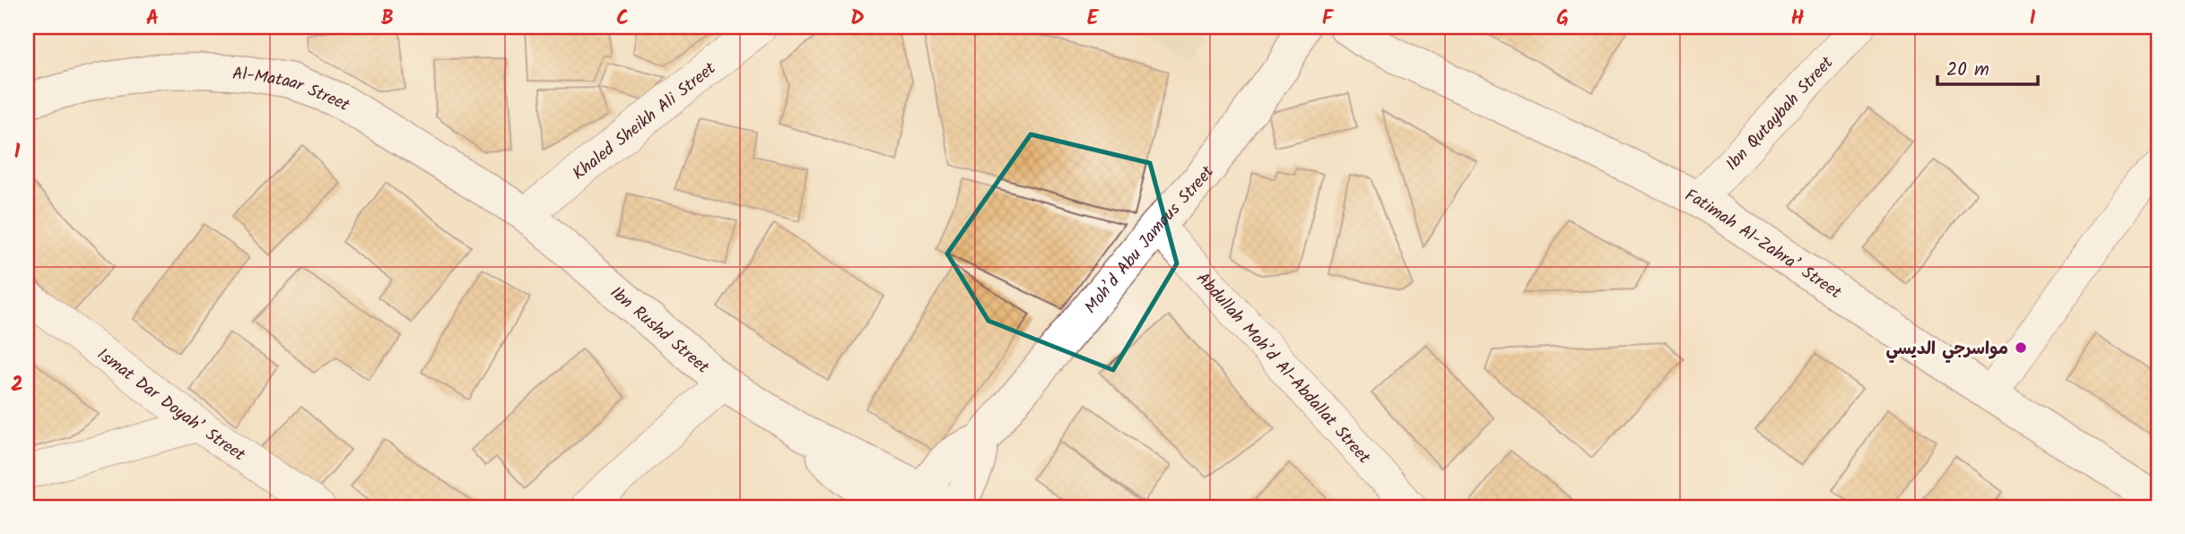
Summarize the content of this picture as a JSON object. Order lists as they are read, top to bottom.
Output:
{
  "streets": {
    "street": [
      "Al-Mataar Street",
      "Ibn Qutaybah Street",
      "Khaled Sheikh Ali Street",
      "Moh’d Abu Jamous Street",
      "Fatimah Al-Zahra’ Street",
      "Ibn Rushd Street",
      "Abdullah Moh’d Al-Abdallat Street",
      "Ismat Dar Doyah’ Street"
    ]
  },
  "crossings": [
    ["Al-Mataar Street", "Khaled Sheikh Ali Street"],
    ["Al-Mataar Street", "Ibn Rushd Street"],
    ["Ibn Qutaybah Street", "Fatimah Al-Zahra’ Street"],
    ["Khaled Sheikh Ali Street", "Ibn Rushd Street"],
    ["Moh’d Abu Jamous Street", "Ibn Rushd Street"],
    ["Moh’d Abu Jamous Street", "Abdullah Moh’d Al-Abdallat Street"]
  ],
  "places": ["مواسرجي الديسي"],
  "scale_bar": "20 m",
  "grid": {
    "columns": [
      "A",
      "B",
      "C",
      "D",
      "E",
      "F",
      "G",
      "H",
      "I"
    ],
    "rows": ["1", "2"]
  }
}
